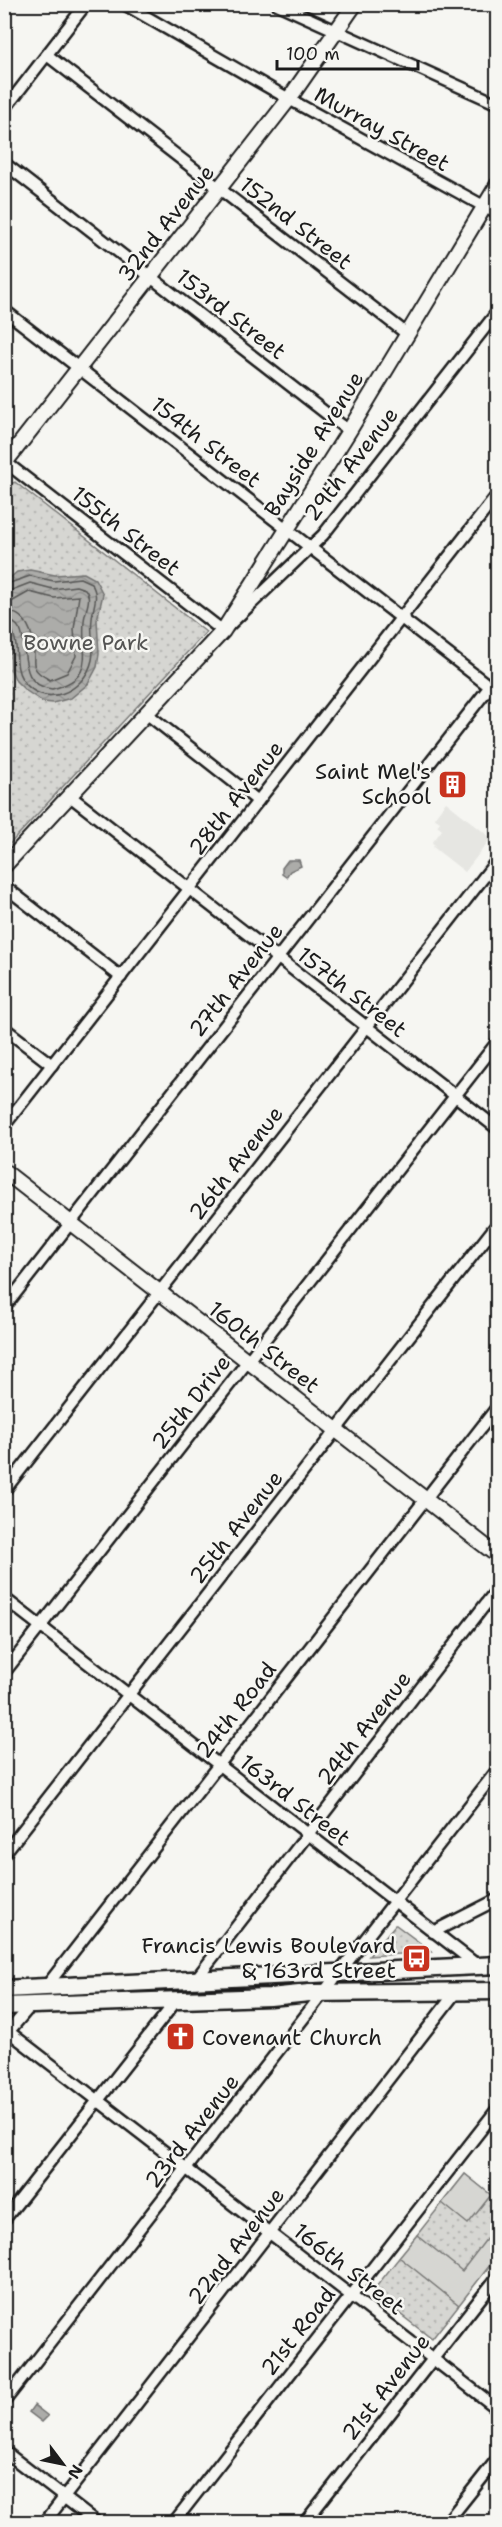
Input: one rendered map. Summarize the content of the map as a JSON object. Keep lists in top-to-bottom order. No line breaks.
{"streets":{"street":["Murray Street","32nd Avenue","152nd Street","153rd Street","154th Street","Bayside Avenue","29th Avenue","155th Street","28th Avenue","27th Avenue","157th Street","26th Avenue","160th Street","25th Drive","25th Avenue","24th Road","24th Avenue","163rd Street","23rd Avenue","22nd Avenue","166th Street","21st Road","21st Avenue"]},"crossings":[["Murray Street","32nd Avenue"],["Murray Street","Bayside Avenue"],["32nd Avenue","152nd Street"],["32nd Avenue","153rd Street"],["32nd Avenue","154th Street"],["32nd Avenue","155th Street"],["152nd Street","Bayside Avenue"],["153rd Street","Bayside Avenue"],["154th Street","Bayside Avenue"],["154th Street","29th Avenue"],["154th Street","28th Avenue"],["154th Street","27th Avenue"],["Bayside Avenue","29th Avenue"],["Bayside Avenue","155th Street"],["29th Avenue","155th Street"],["28th Avenue","157th Street"],["27th Avenue","157th Street"],["27th Avenue","160th Street"],["157th Street","26th Avenue"],["157th Street","25th Drive"],["26th Avenue","160th Street"],["160th Street","25th Drive"],["160th Street","25th Avenue"],["160th Street","24th Road"],["25th Drive","163rd Street"],["25th Avenue","163rd Street"],["24th Road","163rd Street"],["24th Road","166th Street"],["24th Avenue","163rd Street"],["163rd Street","23rd Avenue"],["23rd Avenue","166th Street"],["22nd Avenue","166th Street"],["166th Street","21st Road"],["166th Street","21st Avenue"]],"parks":["Bowne Park"],"places":{"building":["Saint Mel's School"],"bus stop":["Francis Lewis Boulevard & 163rd Street"],"church":["Covenant Church"]},"scale_bar":"100 m","north":"bottom right"}
